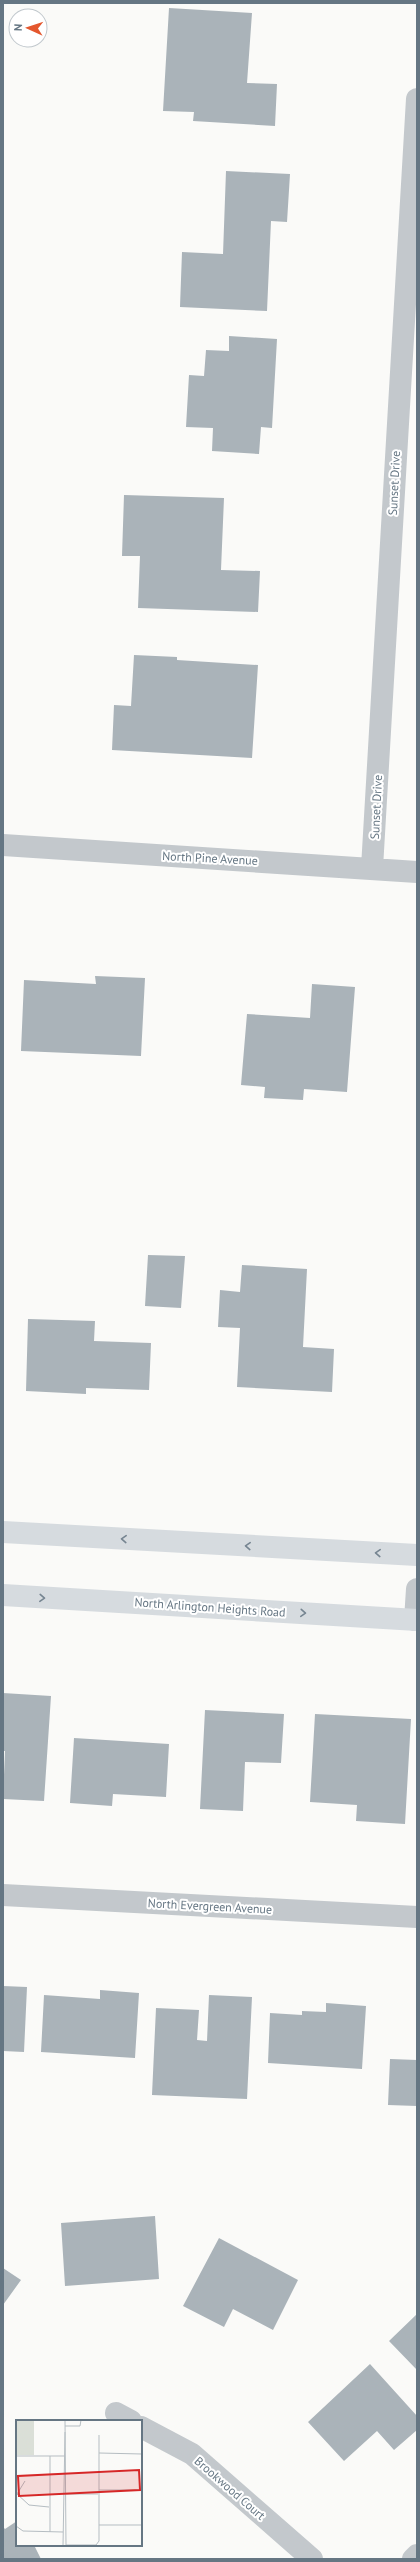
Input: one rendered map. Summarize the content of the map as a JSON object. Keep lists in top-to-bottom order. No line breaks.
{"streets":{"main road":["North Arlington Heights Road"],"street":["Sunset Drive","North Pine Avenue","North Evergreen Avenue","Brookwood Court"]},"crossings":[["Sunset Drive","North Pine Avenue"]],"north":"left"}
